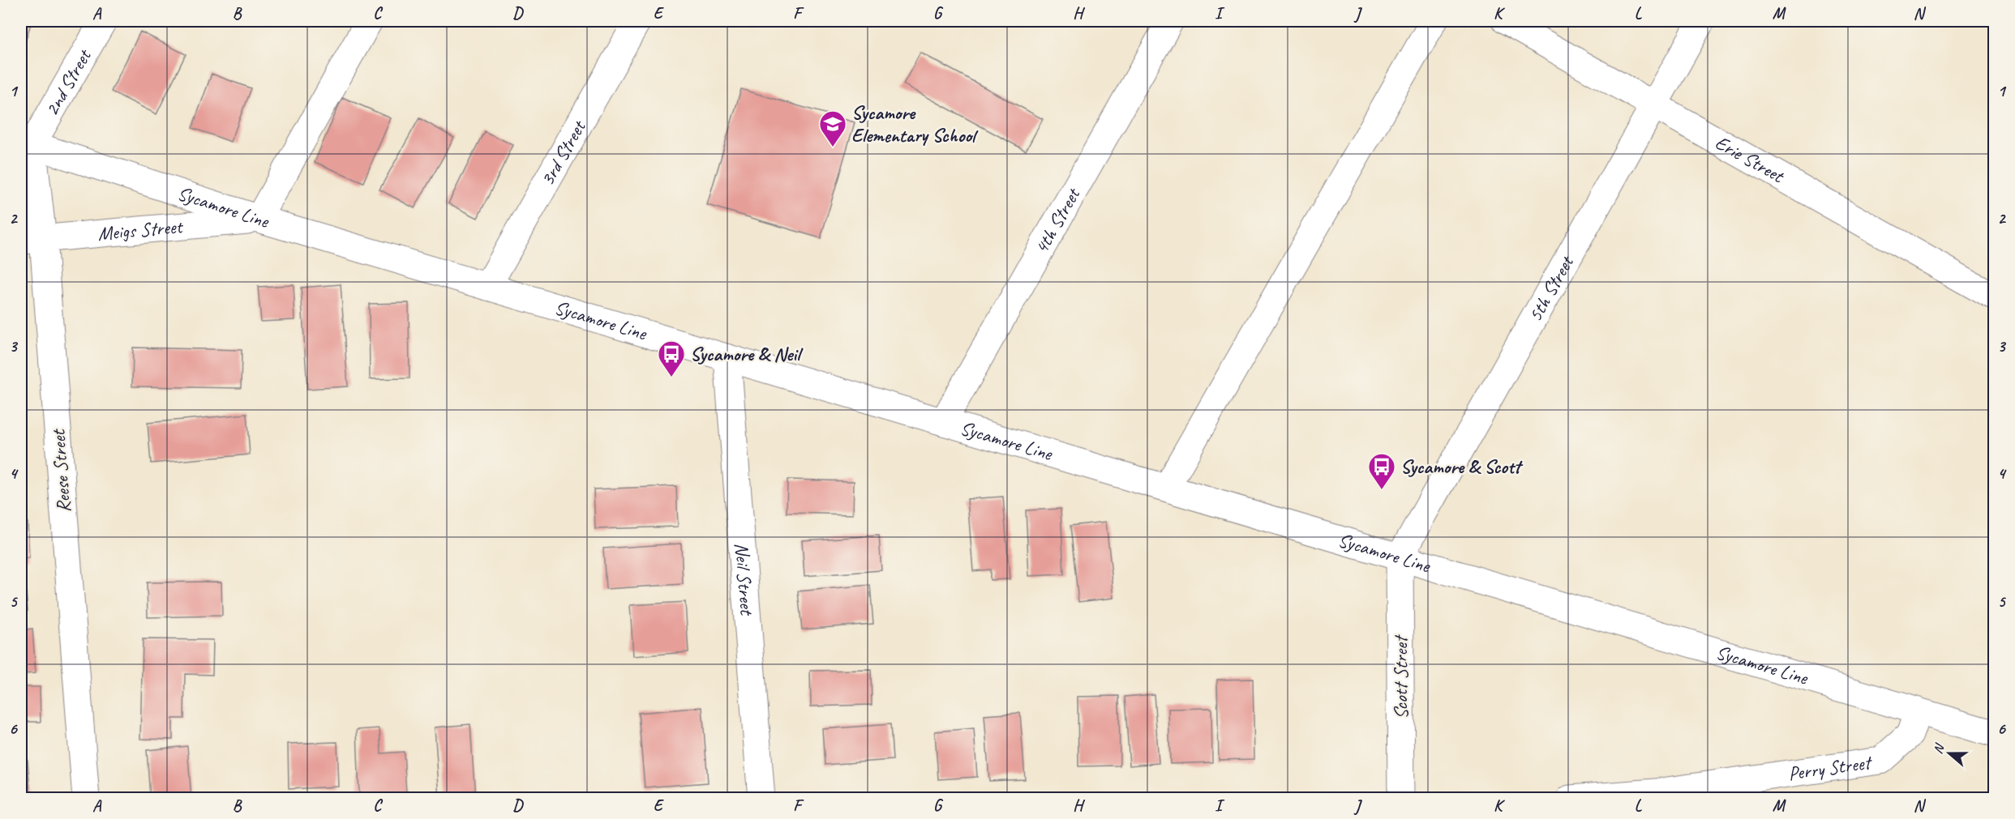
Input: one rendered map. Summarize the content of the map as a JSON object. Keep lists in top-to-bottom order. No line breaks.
{"streets":{"street":["2nd Street","3rd Street","Erie Street","Sycamore Line","4th Street","Meigs Street","5th Street","Reese Street","Neil Street","Scott Street","Perry Street"]},"crossings":[["2nd Street","Sycamore Line"],["2nd Street","Reese Street"],["3rd Street","Sycamore Line"],["Erie Street","5th Street"],["Sycamore Line","4th Street"],["Sycamore Line","Meigs Street"],["Sycamore Line","5th Street"],["Sycamore Line","Reese Street"],["Sycamore Line","Neil Street"],["Sycamore Line","Scott Street"],["Sycamore Line","Perry Street"],["Meigs Street","Reese Street"],["5th Street","Scott Street"]],"places":{"school or university":["Sycamore Elementary School"],"bus stop":["Sycamore & Neil","Sycamore & Scott"]},"north":"left","grid":{"columns":["A","B","C","D","E","F","G","H","I","J","K","L","M","N"],"rows":["1","2","3","4","5","6"]}}
